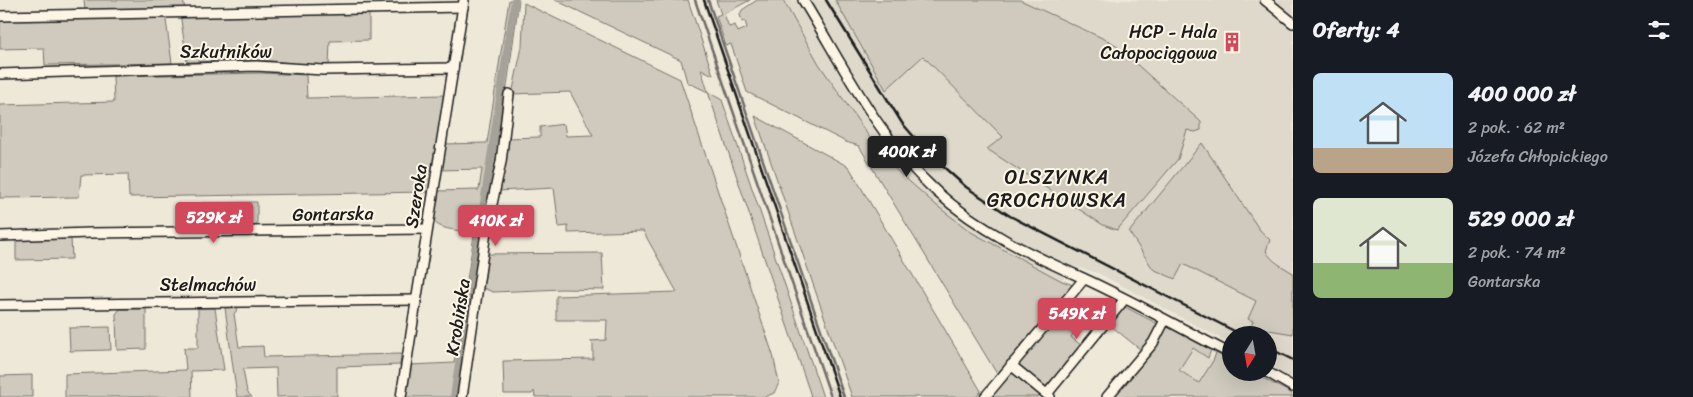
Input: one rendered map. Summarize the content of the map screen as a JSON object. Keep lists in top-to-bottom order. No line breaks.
{"streets":{"street":["Szkutników","Szeroka","Gontarska","Stelmachów","Krobińska"]},"crossings":[["Szkutników","Szeroka"],["Szeroka","Gontarska"],["Szeroka","Stelmachów"]],"districts":["OLSZYNKA GROCHOWSKA"],"places":{"building":["HCP - Hala Całopociągowa"]},"north":"bottom","page":{"heading":"Oferty: 4","list":[{"name":"400 000 zł","note":"2 pok. · 62 m² · Józefa Chłopickiego"},{"name":"529 000 zł","note":"2 pok. · 74 m² · Gontarska"}],"price":["400K zł","529K zł","410K zł","549K zł"]}}
